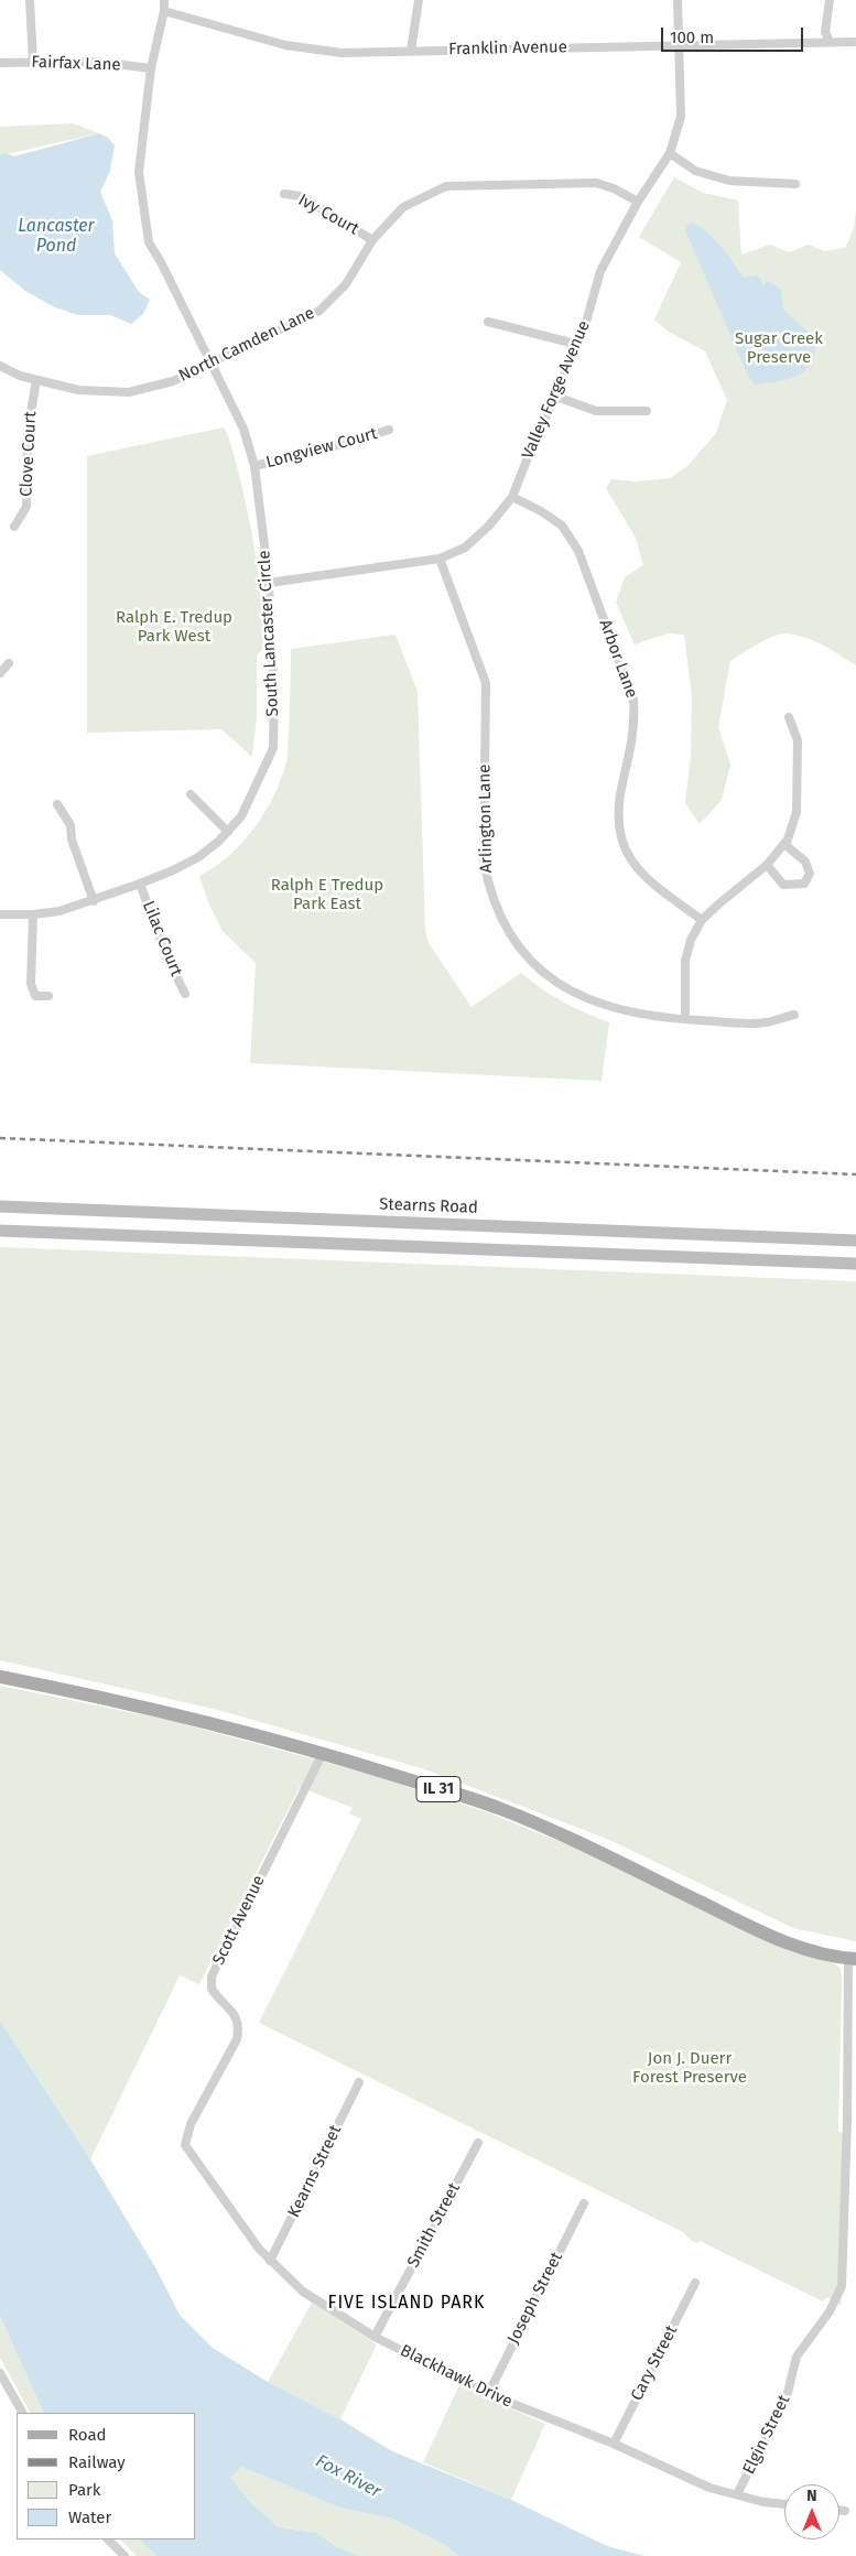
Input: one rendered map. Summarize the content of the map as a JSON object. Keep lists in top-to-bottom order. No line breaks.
{"streets":{"main road":["Stearns Road","IL 31"],"street":["Franklin Avenue","Fairfax Lane","Ivy Court","North Camden Lane","Valley Forge Avenue","Longview Court","Clove Court","South Lancaster Circle","Arbor Lane","Arlington Lane","Lilac Court","Scott Avenue","Kearns Street","Smith Street","Joseph Street","Cary Street","Blackhawk Drive","Elgin Street"]},"crossings":[["Franklin Avenue","Valley Forge Avenue"],["Franklin Avenue","South Lancaster Circle"],["Fairfax Lane","South Lancaster Circle"],["Ivy Court","North Camden Lane"],["North Camden Lane","Valley Forge Avenue"],["North Camden Lane","Clove Court"],["North Camden Lane","South Lancaster Circle"],["Valley Forge Avenue","South Lancaster Circle"],["Valley Forge Avenue","Arbor Lane"],["Valley Forge Avenue","Arlington Lane"],["Longview Court","South Lancaster Circle"],["South Lancaster Circle","Lilac Court"],["IL 31","Scott Avenue"],["IL 31","Elgin Street"],["Scott Avenue","Blackhawk Drive"],["Kearns Street","Blackhawk Drive"],["Smith Street","Blackhawk Drive"],["Joseph Street","Blackhawk Drive"],["Cary Street","Blackhawk Drive"],["Blackhawk Drive","Elgin Street"]],"districts":["FIVE ISLAND PARK"],"water":["Lancaster Pond","Fox River"],"parks":["Sugar Creek Preserve","Ralph E. Tredup Park West","Ralph E Tredup Park East","Jon J. Duerr Forest Preserve"],"legend":["Road","Railway","Park","Water"],"scale_bar":"100 m","north":"top"}
